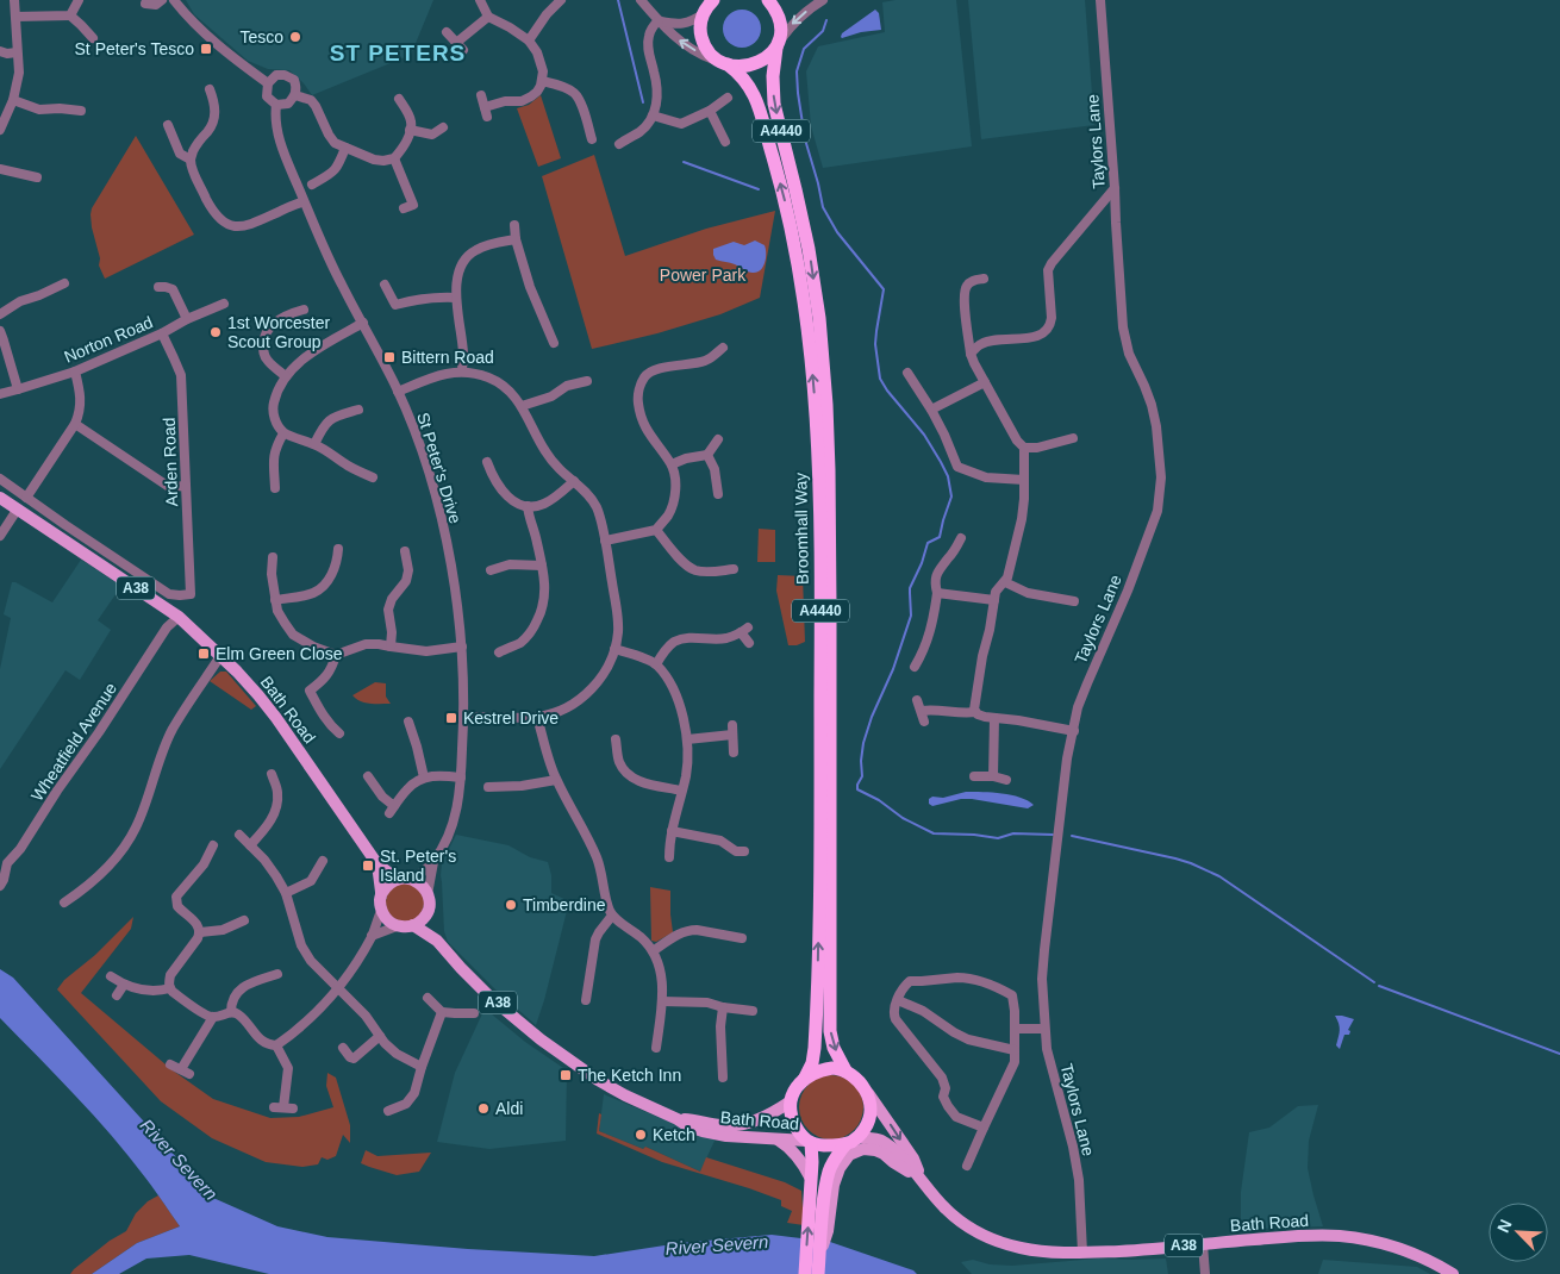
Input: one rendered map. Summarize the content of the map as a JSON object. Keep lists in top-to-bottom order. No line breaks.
{"streets":{"highway":["A4440","Broomhall Way"],"main road":["A38","Bath Road"],"street":["Taylors Lane","Norton Road","Arden Road","St Peter's Drive","Wheatfield Avenue"]},"crossings":[["Taylors Lane","A38"],["Taylors Lane","Bath Road"],["Norton Road","Arden Road"],["St Peter's Drive","Bath Road"],["Broomhall Way","A38"],["Broomhall Way","Bath Road"],["A38","Bath Road"],["Bath Road","Wheatfield Avenue"]],"districts":["ST PETERS"],"water":["River Severn"],"parks":["Power Park"],"places":{"other":["Tesco","1st Worcester Scout Group","Timberdine","Aldi","Ketch"],"transit":["St Peter's Tesco","Bittern Road","Elm Green Close","Kestrel Drive","St. Peter's Island","The Ketch Inn"]},"north":"top left"}
